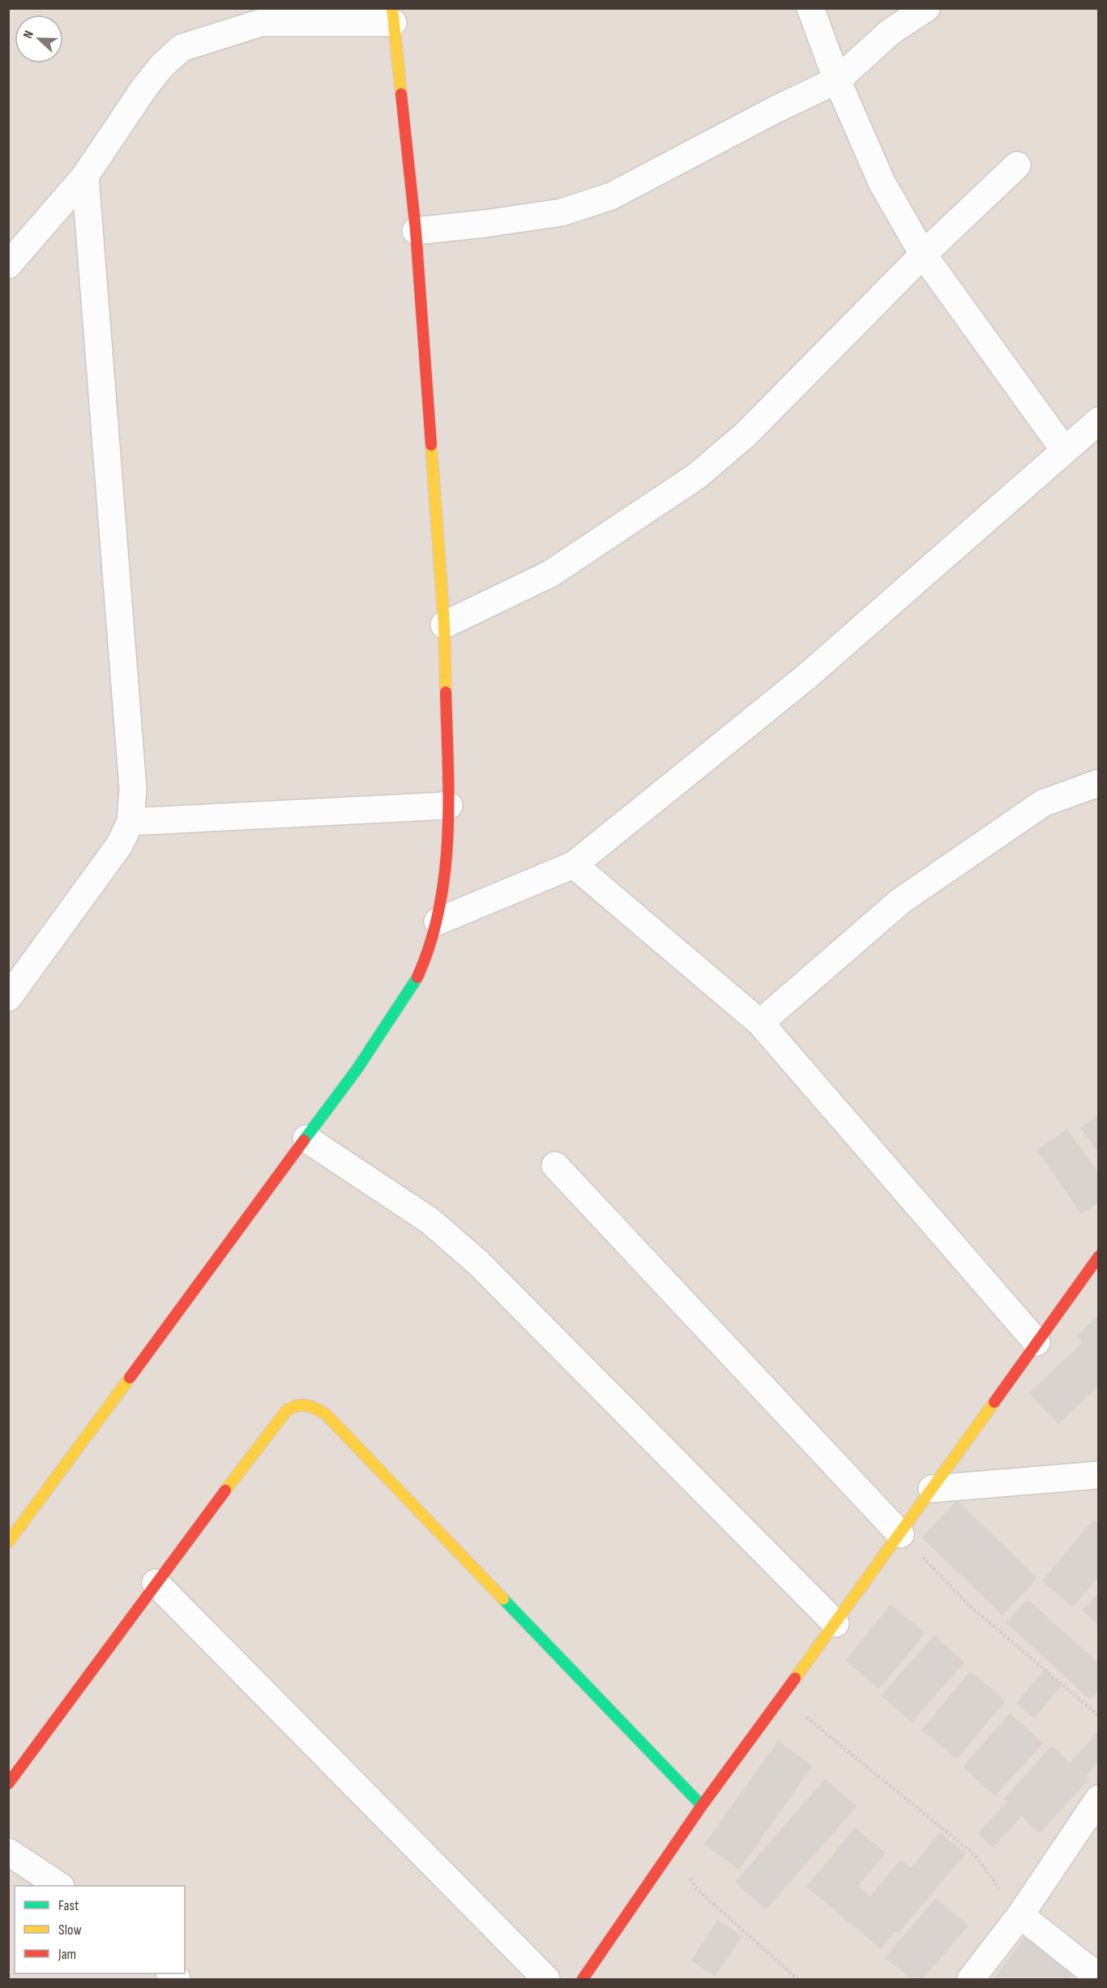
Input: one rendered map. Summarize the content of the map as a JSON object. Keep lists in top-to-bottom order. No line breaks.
{"legend":["Fast","Slow","Jam"],"north":"left"}
